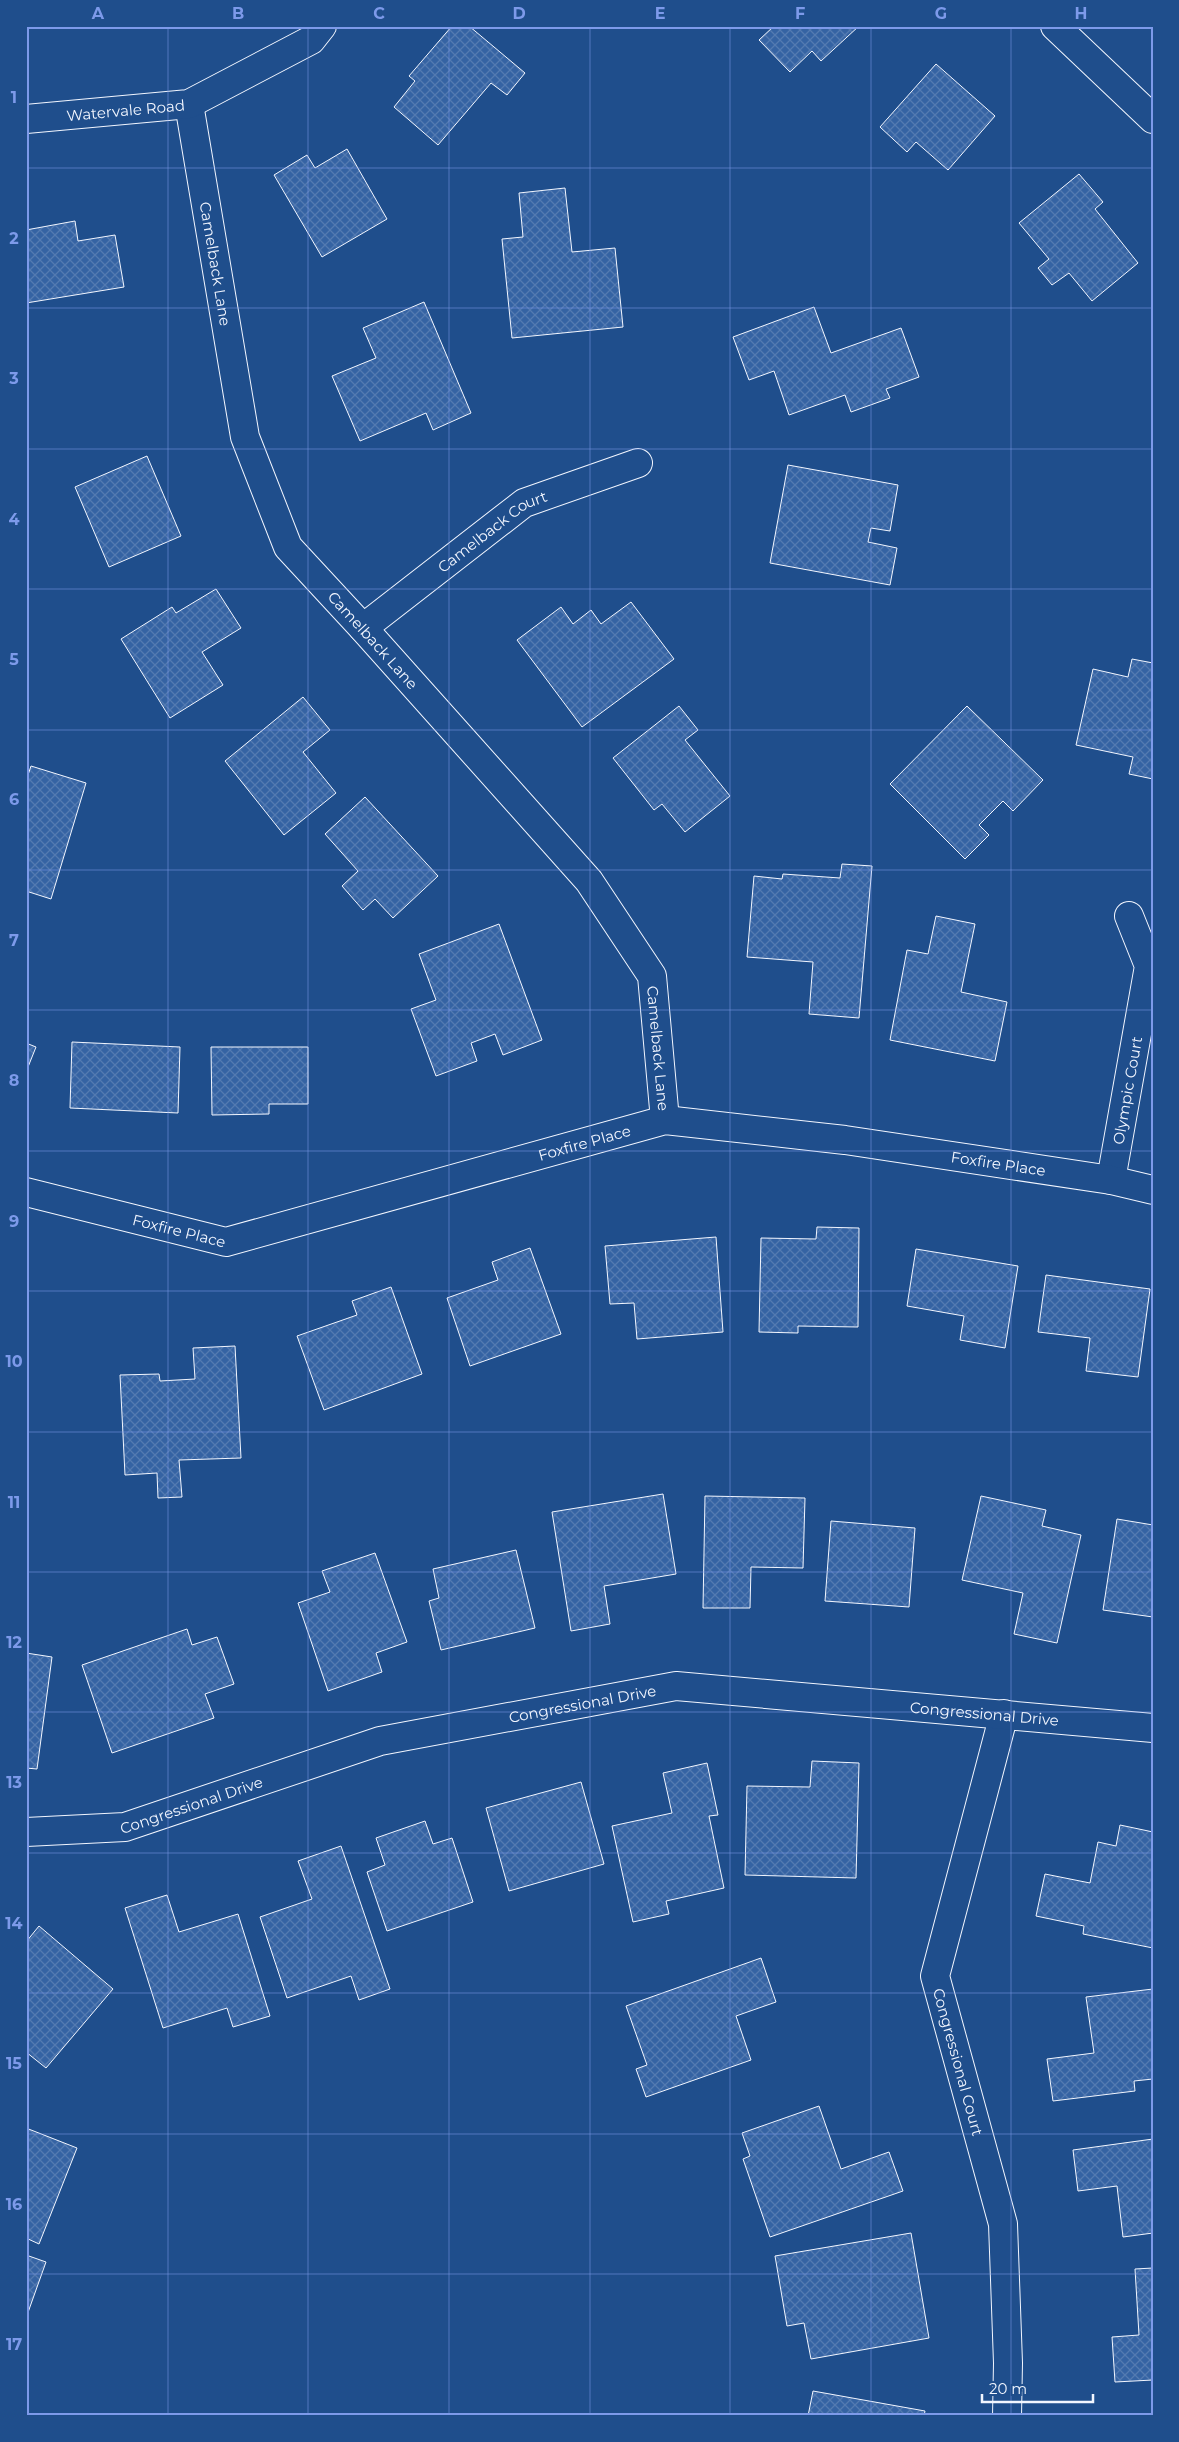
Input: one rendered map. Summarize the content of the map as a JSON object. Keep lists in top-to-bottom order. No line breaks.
{"streets":{"street":["Watervale Road","Camelback Lane","Camelback Court","Olympic Court","Foxfire Place","Congressional Drive","Congressional Court"]},"crossings":[["Watervale Road","Camelback Lane"],["Camelback Lane","Camelback Court"],["Camelback Lane","Foxfire Place"],["Olympic Court","Foxfire Place"],["Congressional Drive","Congressional Court"]],"scale_bar":"20 m","grid":{"columns":["A","B","C","D","E","F","G","H"],"rows":["1","2","3","4","5","6","7","8","9","10","11","12","13","14","15","16","17"]}}
